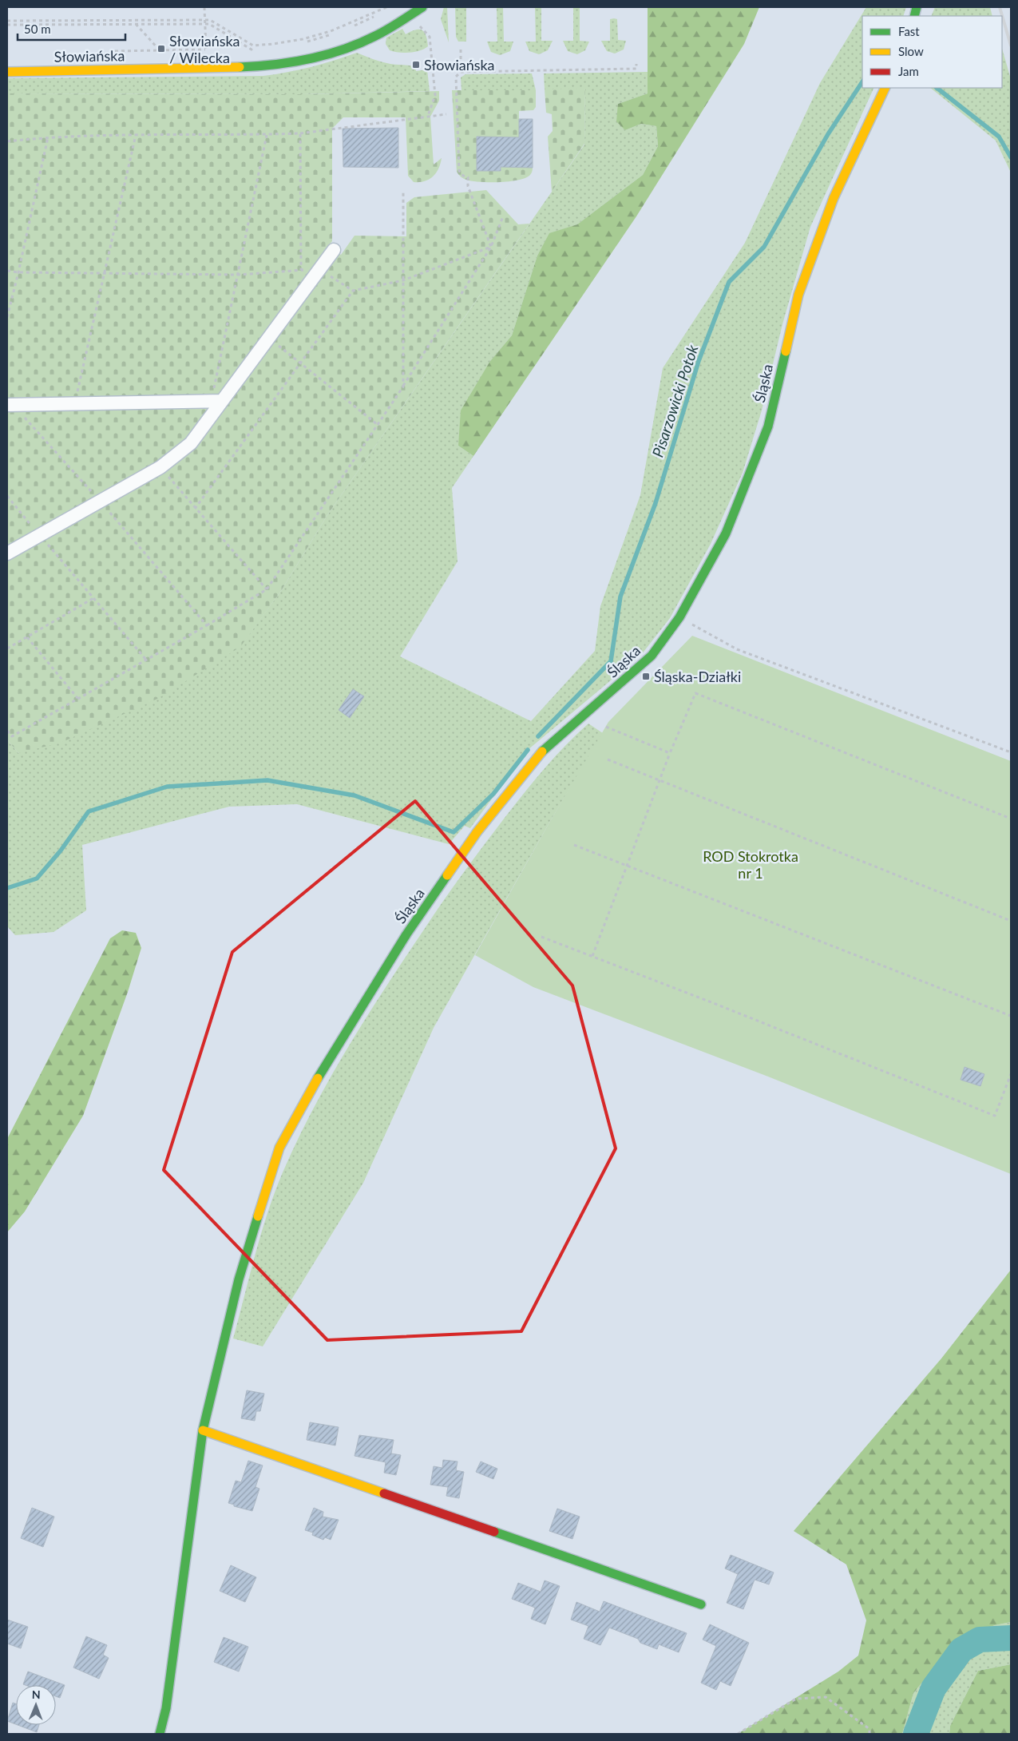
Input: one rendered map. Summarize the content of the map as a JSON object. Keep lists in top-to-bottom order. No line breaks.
{"streets":{"street":["Słowiańska","Śląska"]},"water":["Pisarzowicki Potok"],"parks":["ROD Stokrotka nr 1"],"places":{"transit":["Słowiańska / Wilecka","Słowiańska","Śląska-Działki"]},"legend":["Fast","Slow","Jam"],"scale_bar":"50 m","north":"top"}
